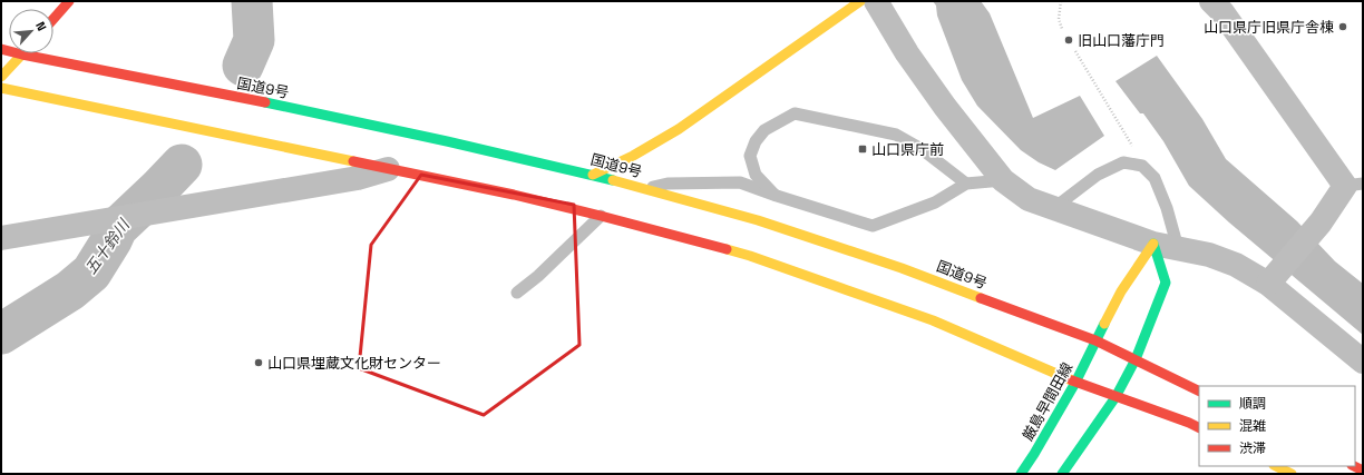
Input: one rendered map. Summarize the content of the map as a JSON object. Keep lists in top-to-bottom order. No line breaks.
{"streets":{"main road":["国道9号","厳島早間田線"]},"crossings":[["国道9号","厳島早間田線"]],"water":["五十鈴川"],"places":{"other":["山口県庁旧県庁舎棟","旧山口藩庁門","山口県埋蔵文化財センター"],"transit":["山口県庁前"]},"legend":["順調","混雑","渋滞"],"north":"top right"}
